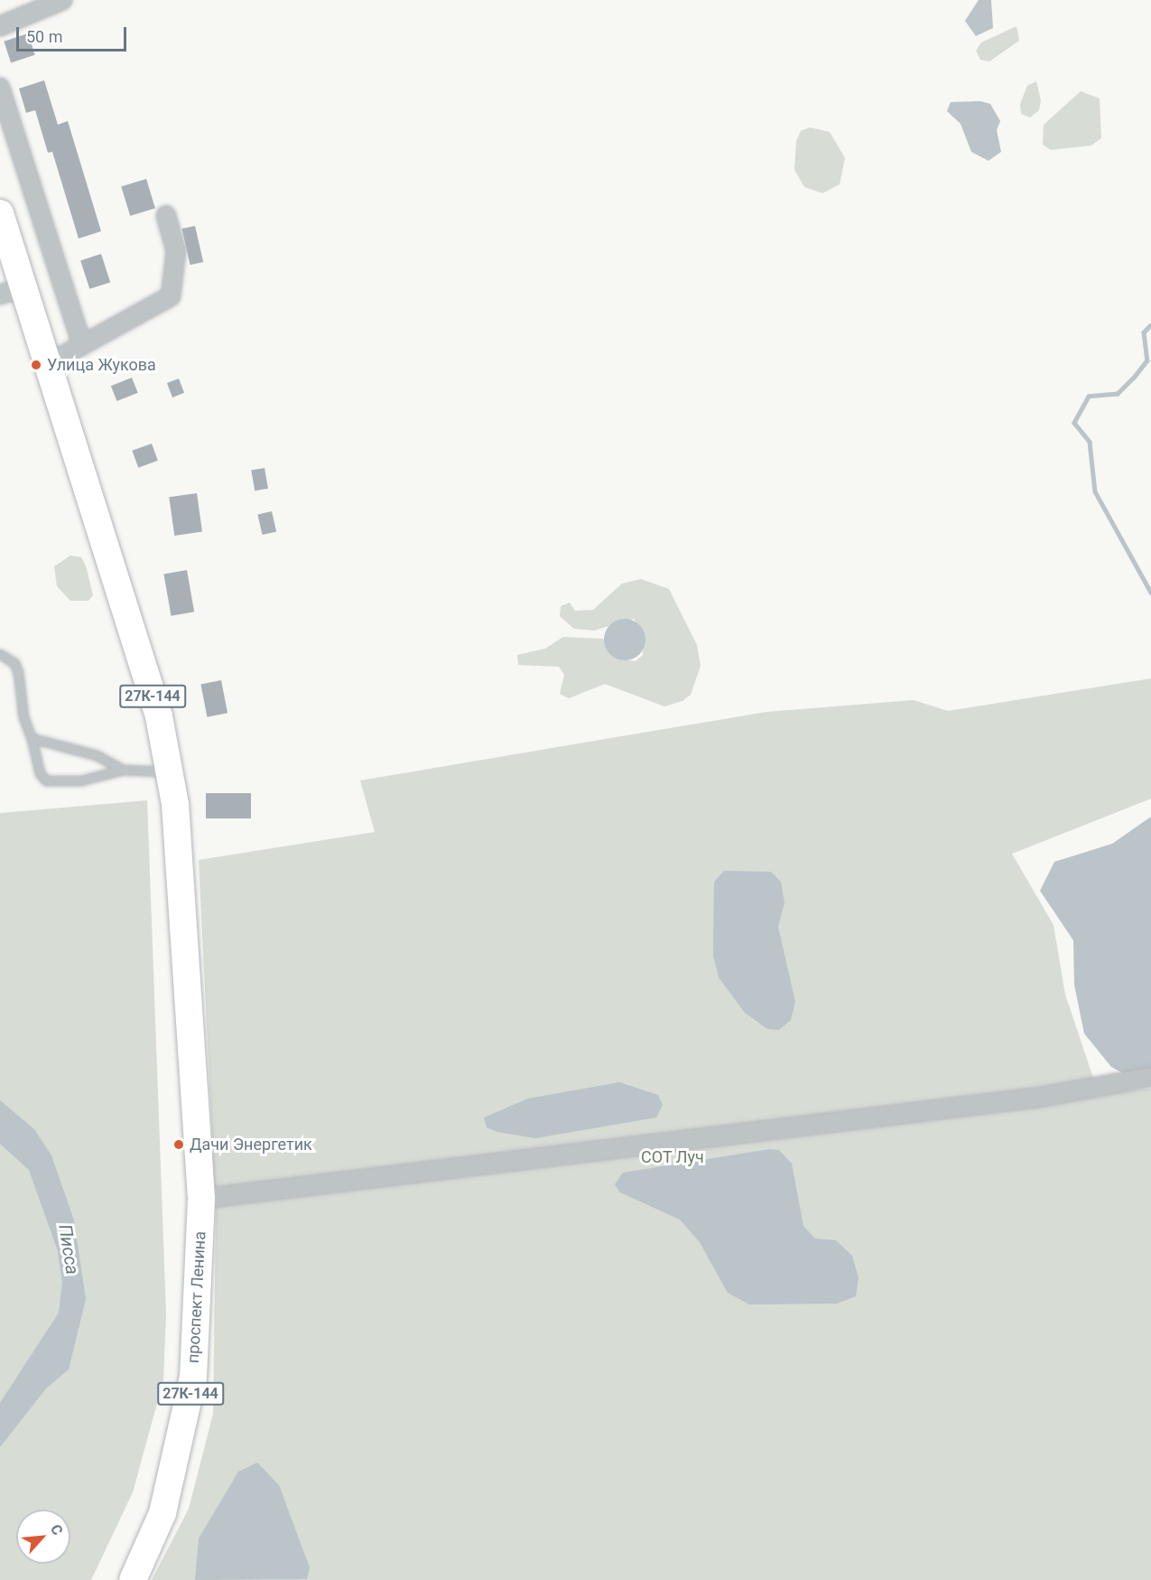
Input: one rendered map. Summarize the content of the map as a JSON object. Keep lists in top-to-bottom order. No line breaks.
{"streets":{"main road":["27К-144","проспект Ленина"]},"crossings":[["27К-144","проспект Ленина"]],"water":["Писса"],"parks":["СОТ Луч"],"places":["Улица Жукова","Дачи Энергетик"],"scale_bar":"50 m","north":"top right"}
